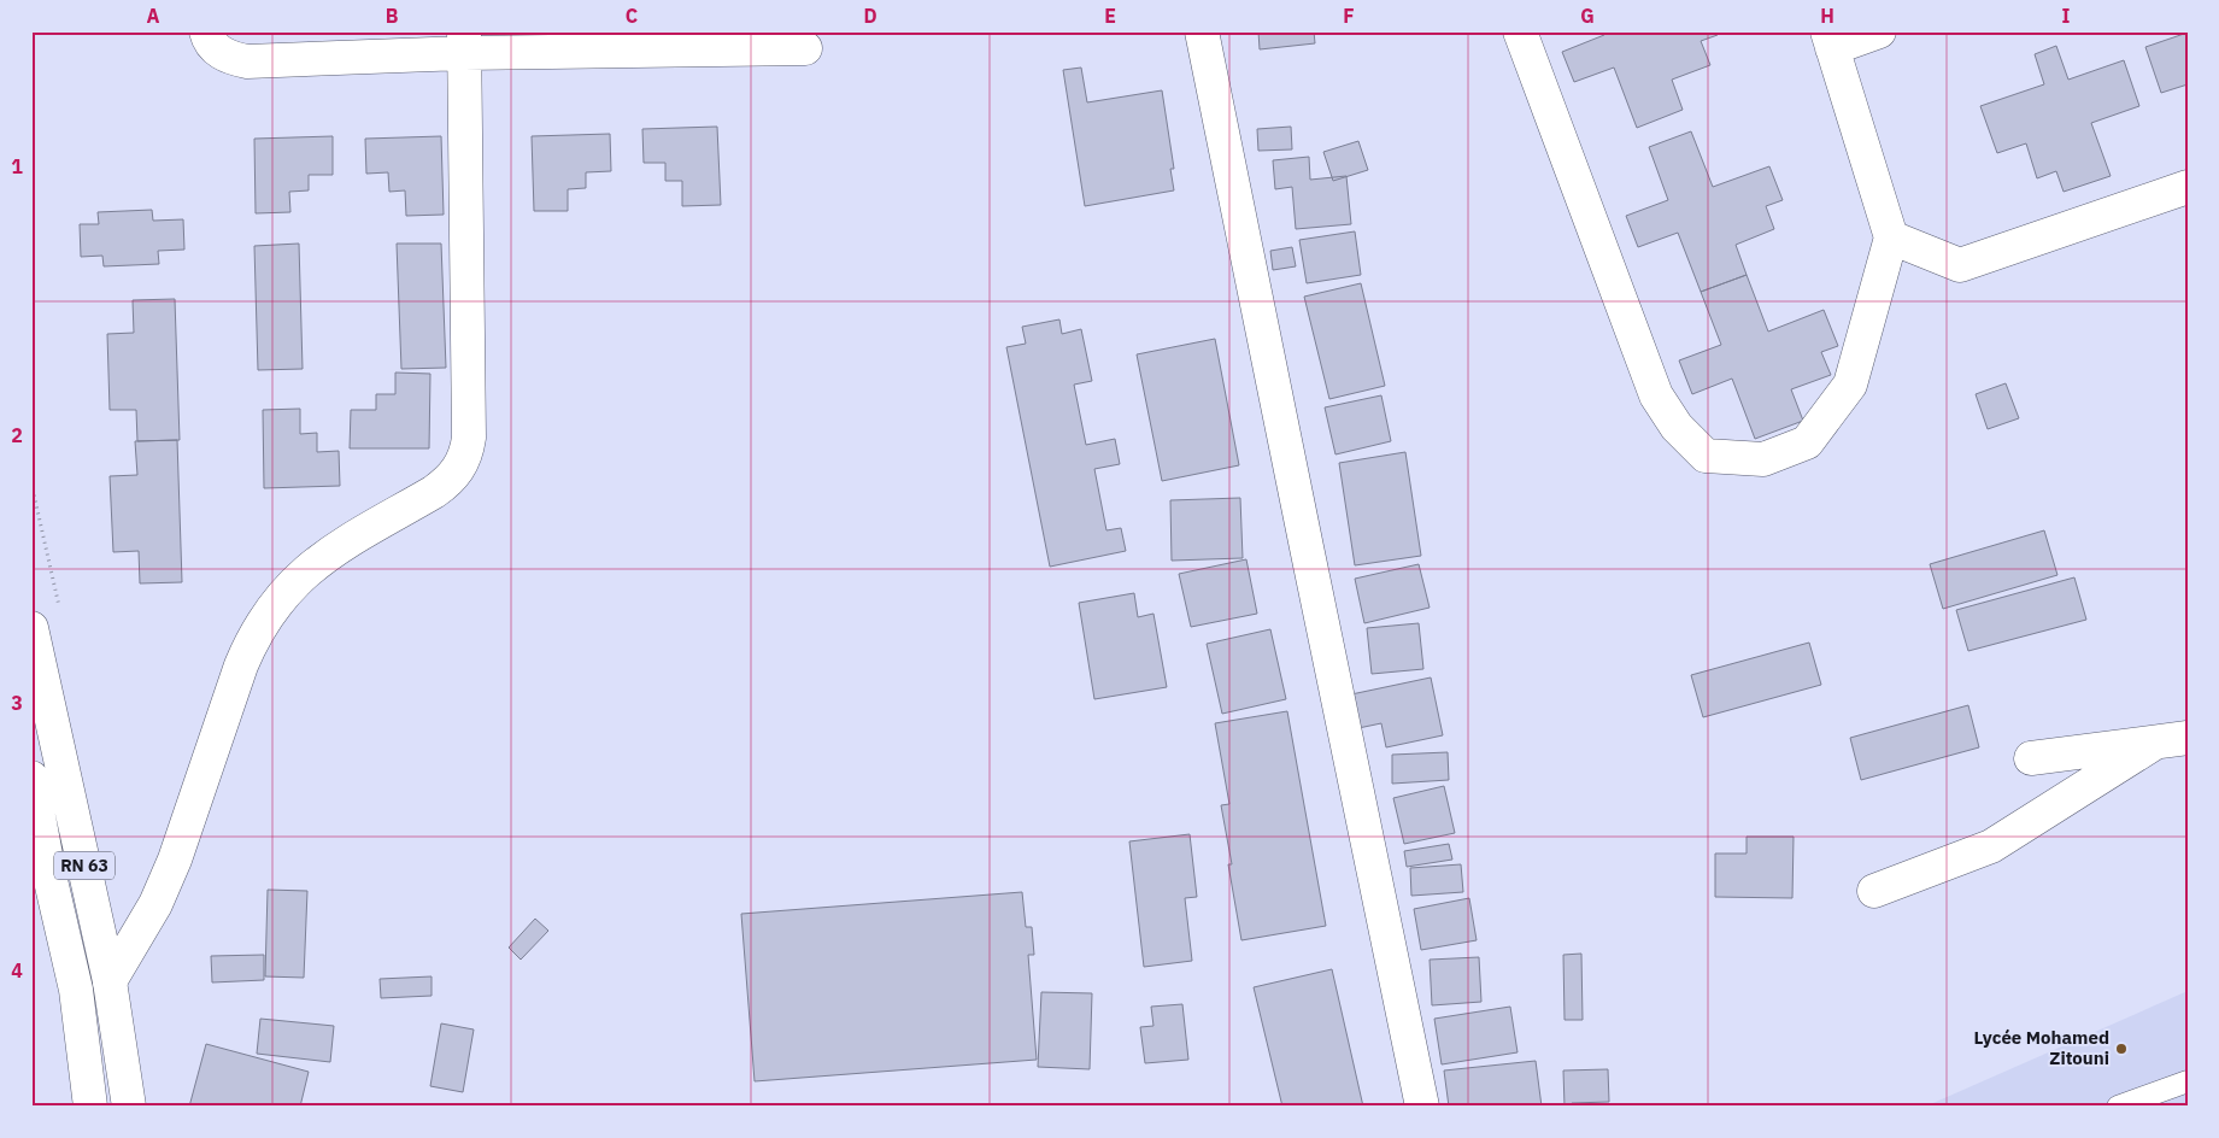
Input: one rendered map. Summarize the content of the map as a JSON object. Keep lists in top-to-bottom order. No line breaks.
{"streets":{"street":["RN 63"]},"places":["Lycée Mohamed Zitouni"],"grid":{"columns":["A","B","C","D","E","F","G","H","I"],"rows":["1","2","3","4"]}}
